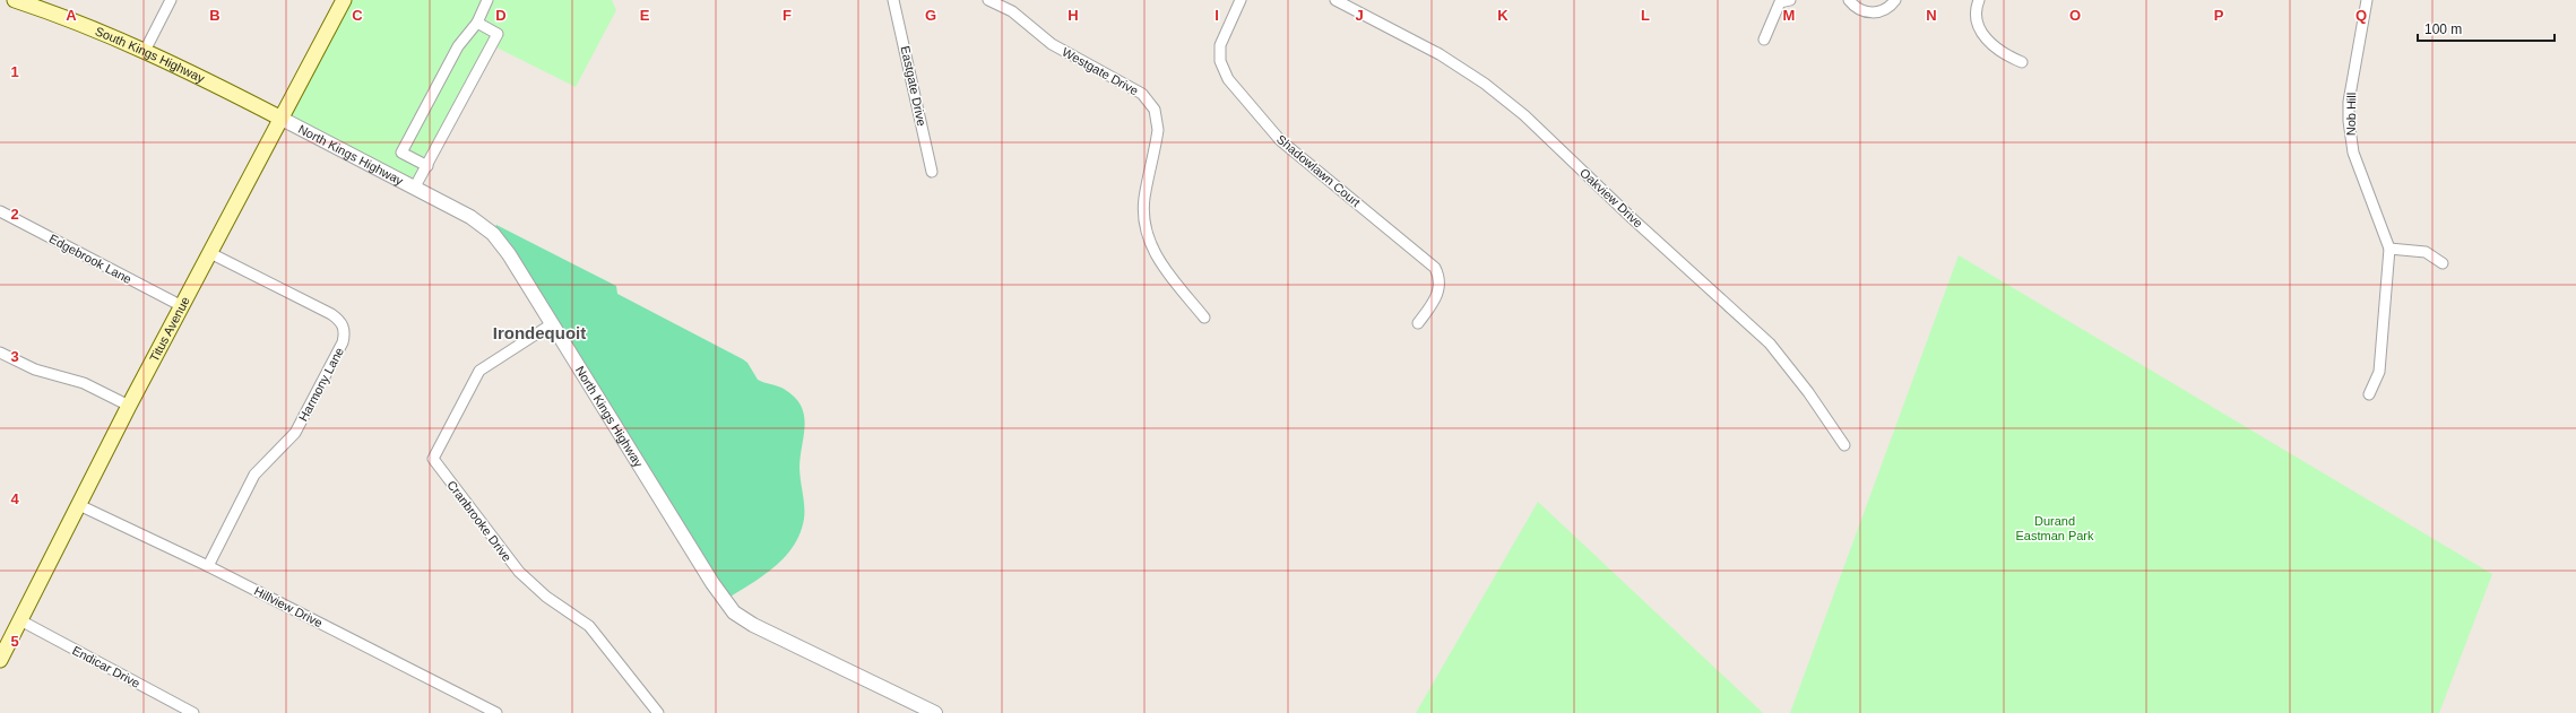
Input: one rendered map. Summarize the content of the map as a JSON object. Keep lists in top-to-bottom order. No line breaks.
{"streets":{"main road":["South Kings Highway","Titus Avenue"],"street":["Westgate Drive","Eastgate Drive","Nob Hill","North Kings Highway","Shadowlawn Court","Oakview Drive","Edgebrook Lane","Harmony Lane","Cranbrooke Drive","Hillview Drive","Endicar Drive"]},"crossings":[["South Kings Highway","North Kings Highway"],["South Kings Highway","Titus Avenue"],["North Kings Highway","Titus Avenue"],["North Kings Highway","Cranbrooke Drive"],["Edgebrook Lane","Titus Avenue"],["Titus Avenue","Harmony Lane"],["Titus Avenue","Hillview Drive"],["Titus Avenue","Endicar Drive"],["Harmony Lane","Hillview Drive"]],"districts":["Irondequoit"],"parks":["Durand Eastman Park"],"scale_bar":"100 m","grid":{"columns":["A","B","C","D","E","F","G","H","I","J","K","L","M","N","O","P","Q"],"rows":["1","2","3","4","5"]}}
